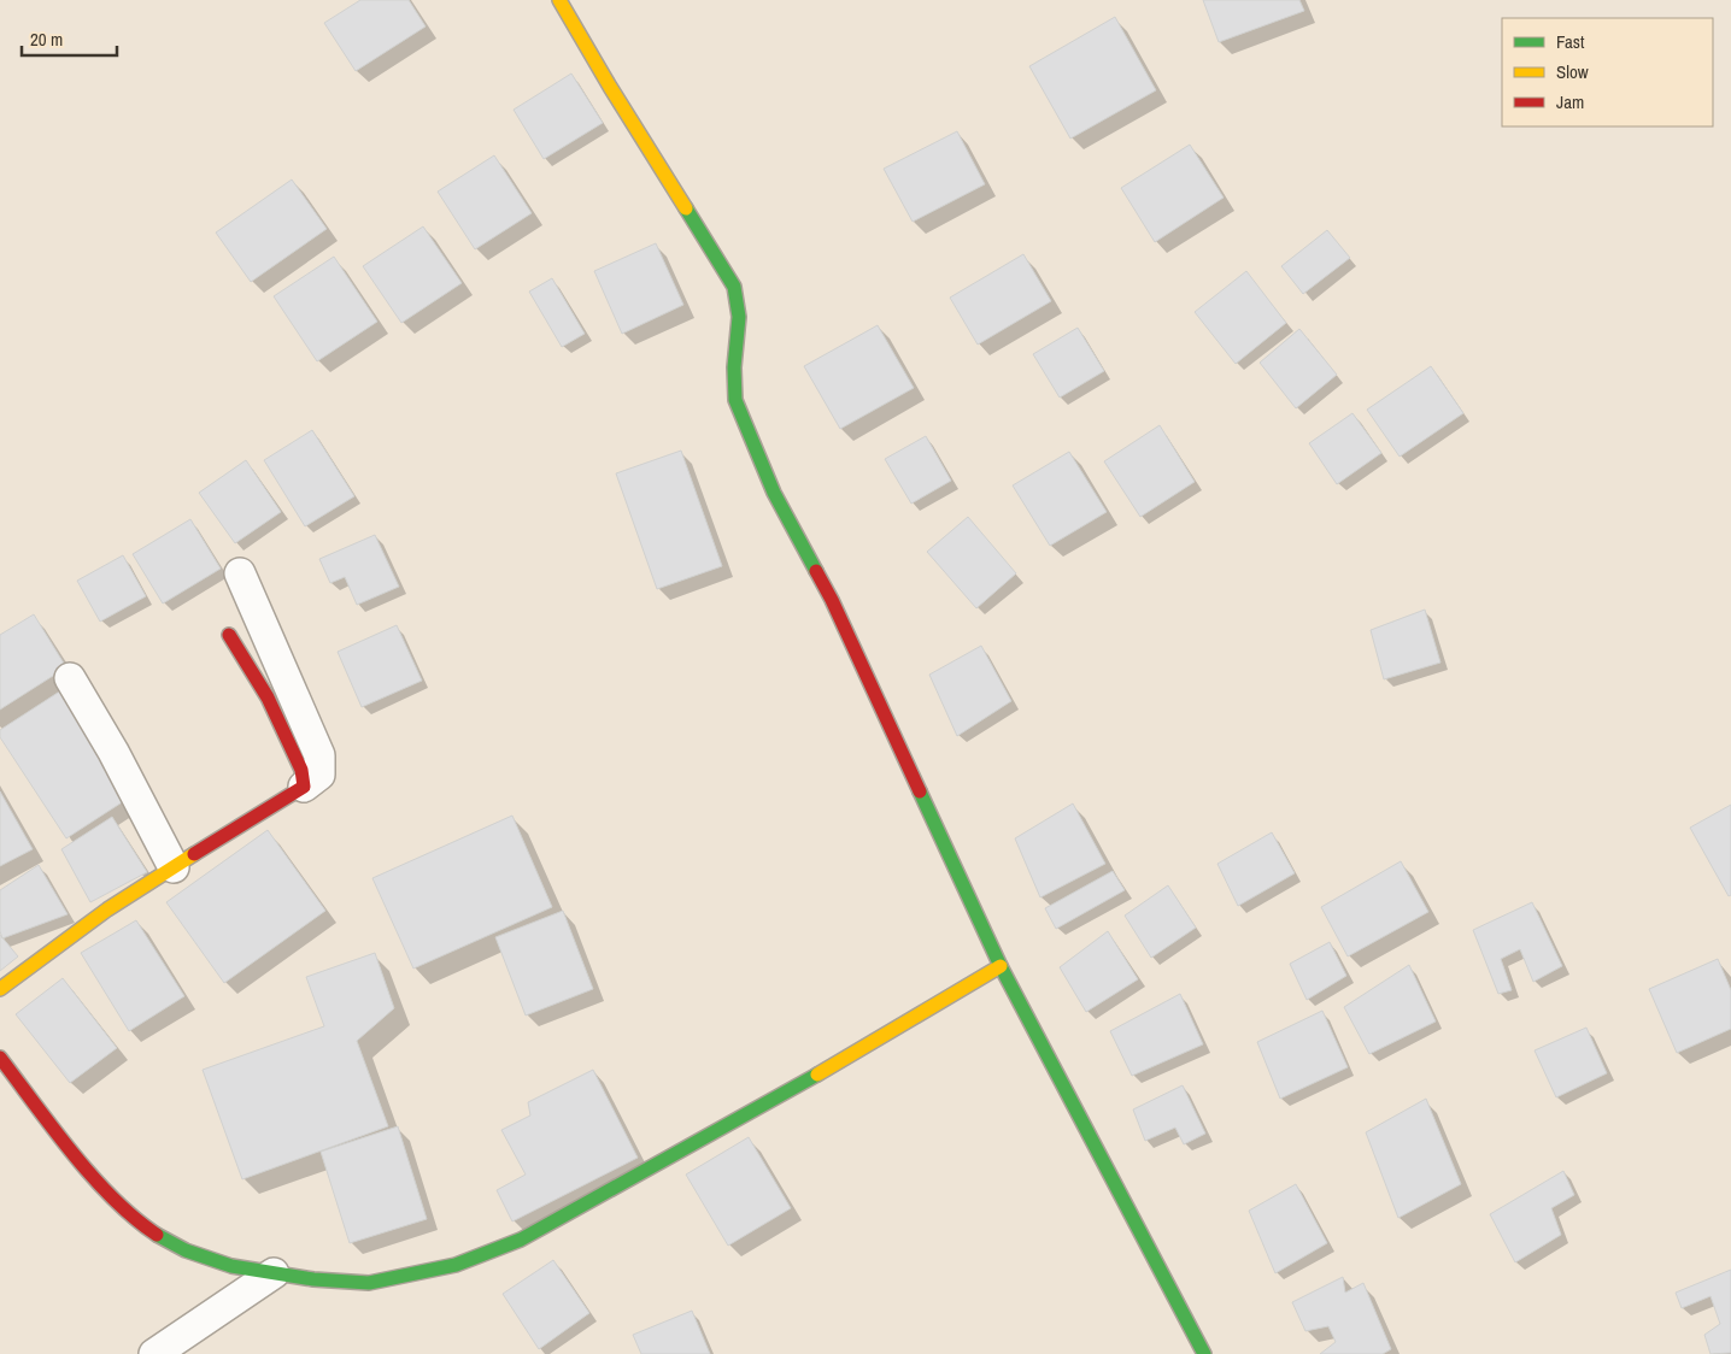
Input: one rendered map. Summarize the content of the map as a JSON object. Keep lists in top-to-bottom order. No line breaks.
{"legend":["Fast","Slow","Jam"],"scale_bar":"20 m"}
